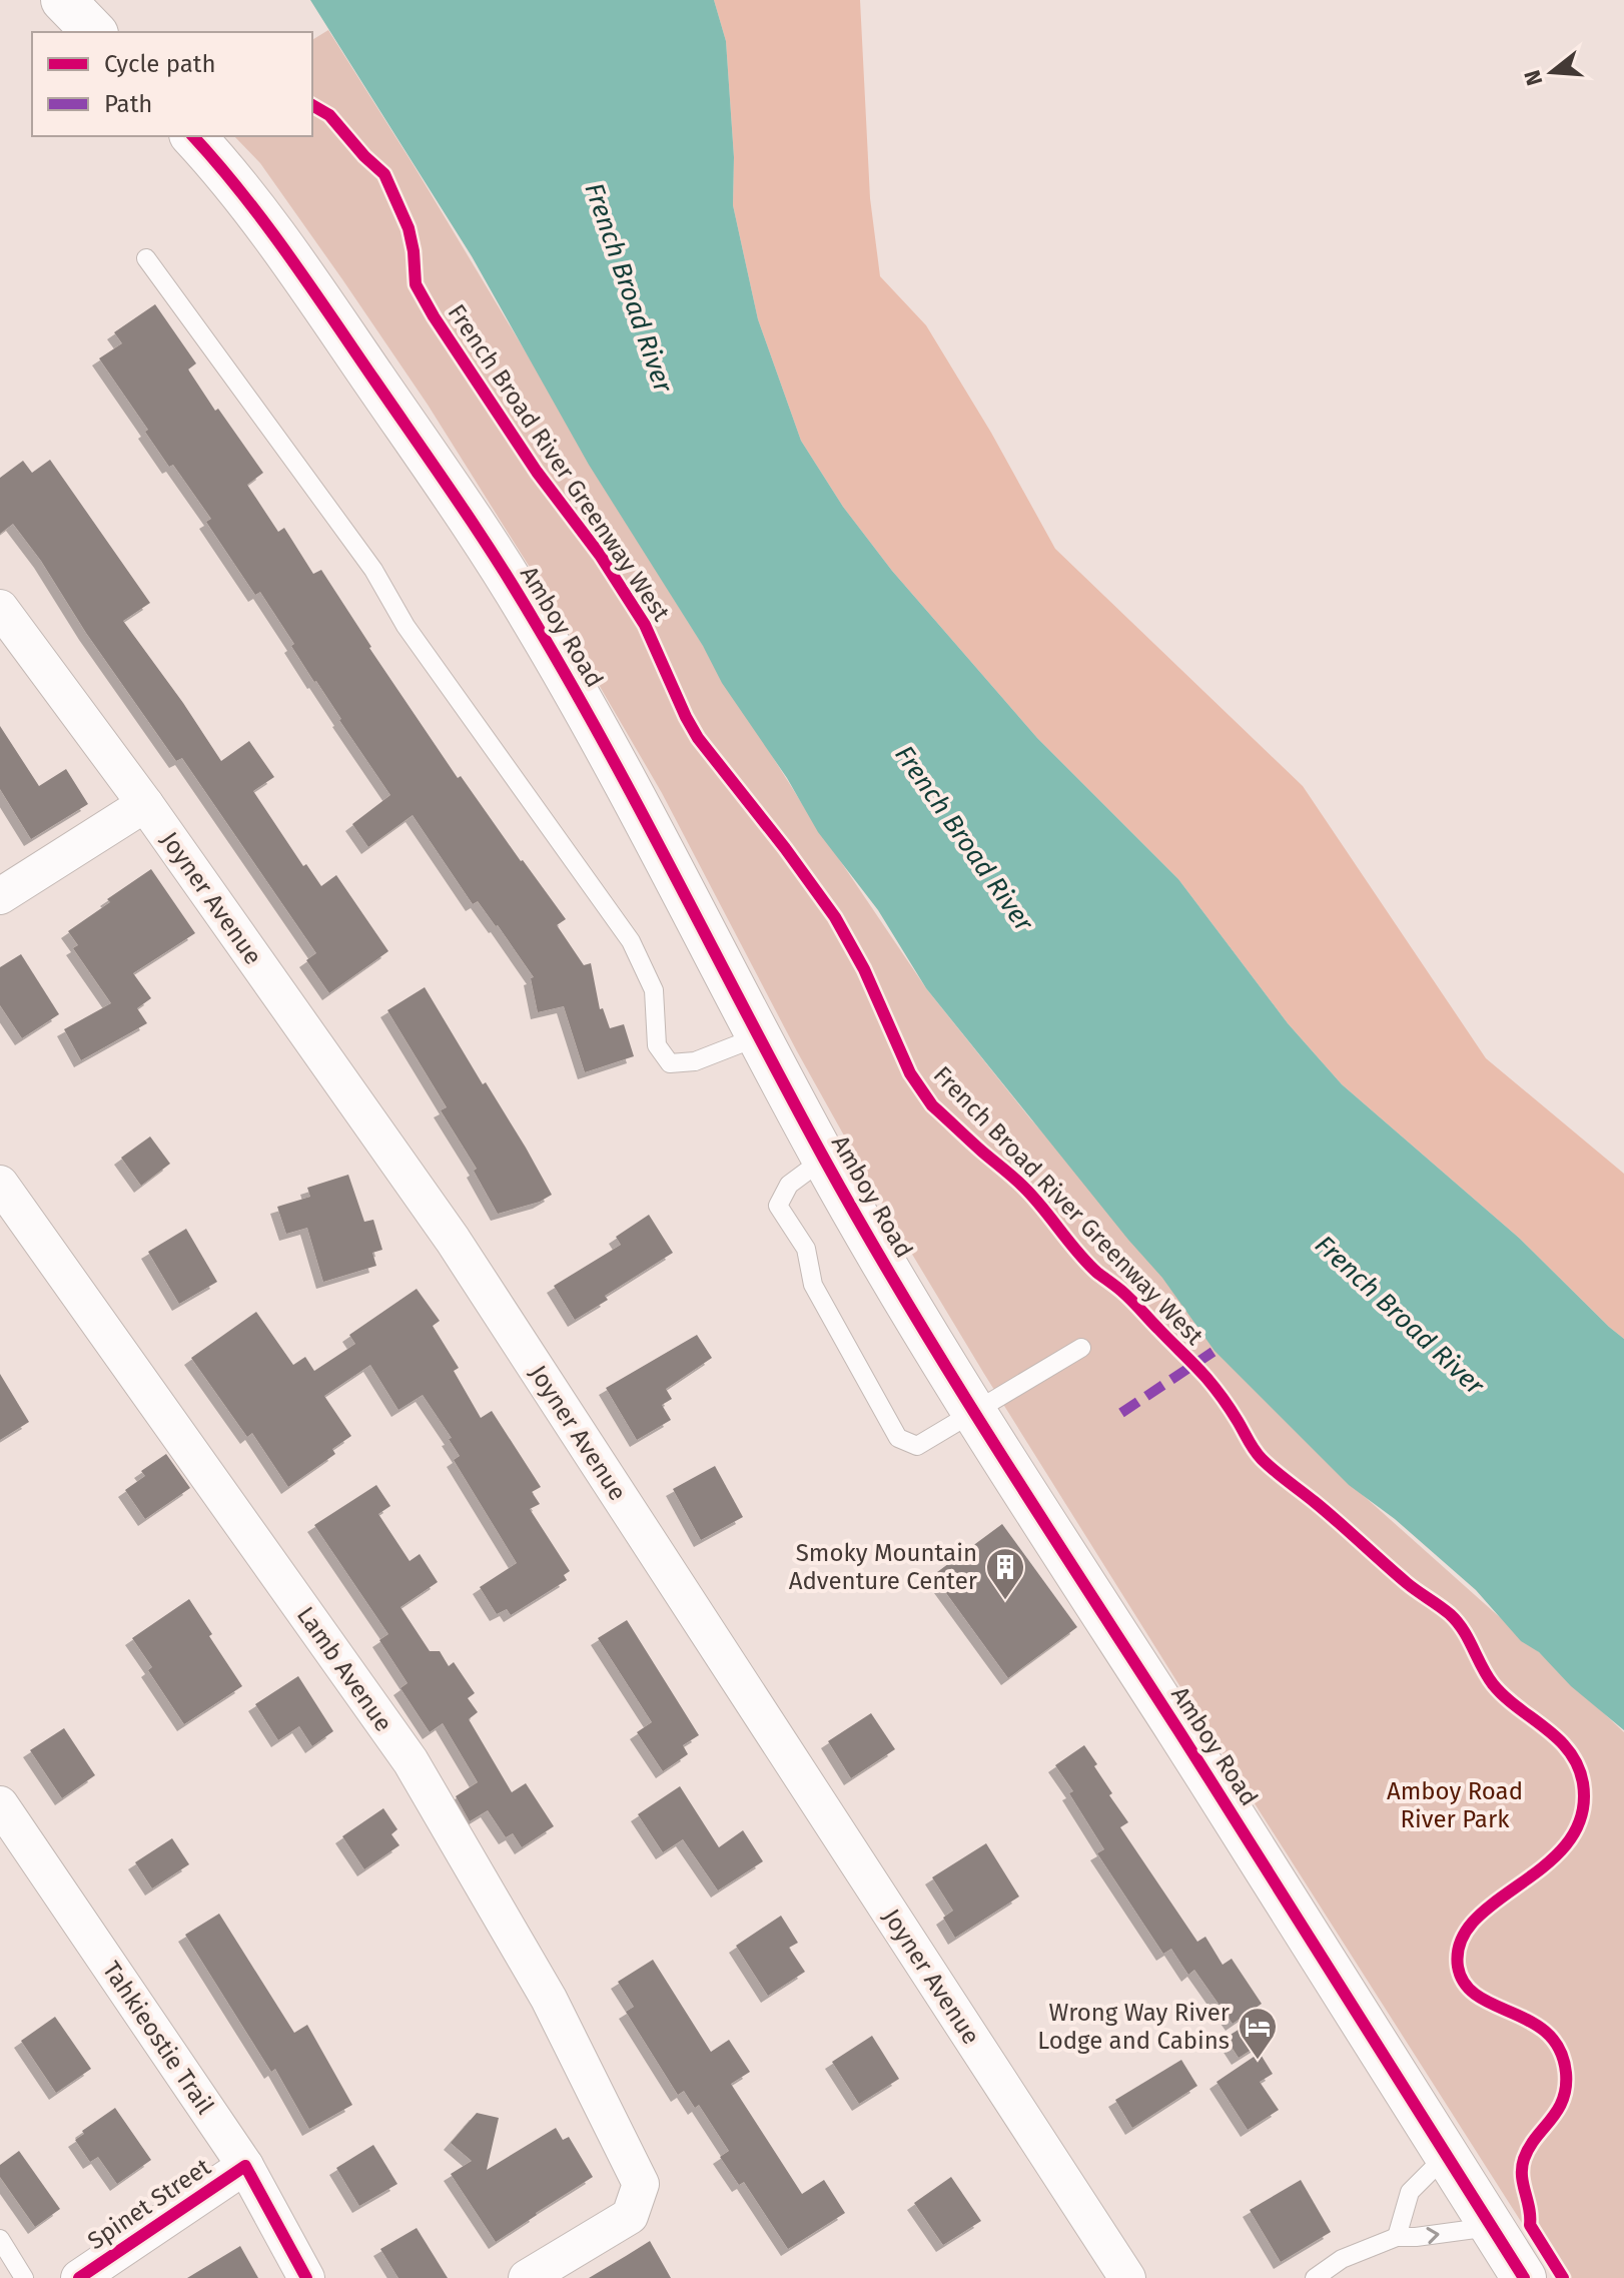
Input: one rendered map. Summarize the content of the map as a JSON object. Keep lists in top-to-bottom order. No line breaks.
{"streets":{"main road":["Amboy Road"],"street":["Joyner Avenue","Lamb Avenue","Tahkieostie Trail","Spinet Street"],"cycle path":["French Broad River Greenway West"]},"crossings":[["Tahkieostie Trail","Spinet Street"]],"water":["French Broad River"],"parks":["Amboy Road River Park"],"places":{"building":["Smoky Mountain Adventure Center"],"hotel":["Wrong Way River Lodge and Cabins"]},"legend":["Cycle path","Path"],"north":"left"}
